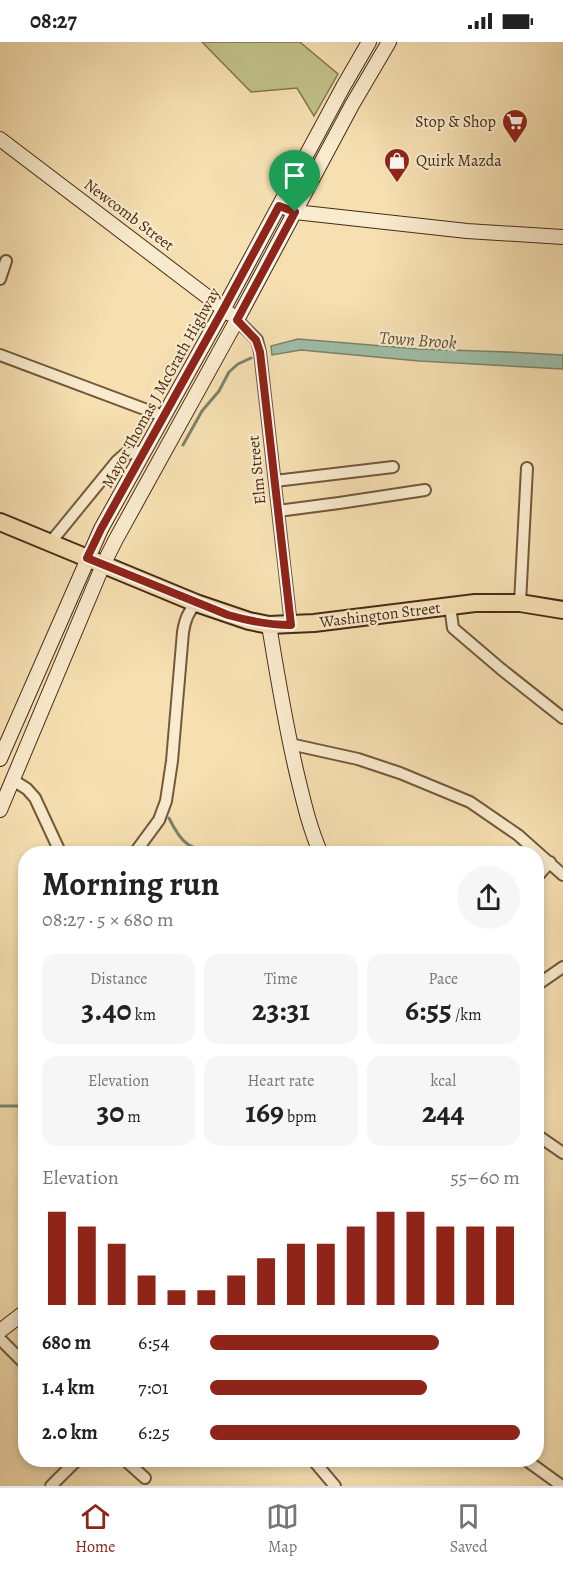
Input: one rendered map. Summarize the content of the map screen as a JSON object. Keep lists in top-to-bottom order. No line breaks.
{"streets":{"main road":["Newcomb Street","Mayor Thomas J McGrath Highway","Washington Street"],"street":["Elm Street"]},"crossings":[["Newcomb Street","Mayor Thomas J McGrath Highway"],["Newcomb Street","Elm Street"],["Mayor Thomas J McGrath Highway","Elm Street"],["Mayor Thomas J McGrath Highway","Washington Street"],["Elm Street","Washington Street"]],"water":["Town Brook"],"places":{"supermarket":["Stop & Shop"],"shop":["Quirk Mazda"]},"page":{"status":"08:27","heading":["Morning run","08:27 · 5 × 680 m"],"stats":[["Distance","3.40 km"],["Time","23:31"],["Pace","6:55 /km"],["Elevation","30 m"],["Heart rate","169 bpm"],["kcal","244"]],"chart":["Elevation","55–60 m"],"list":[{"name":"680 m","note":"6:54"},{"name":"1.4 km","note":"7:01"},{"name":"2.0 km","note":"6:25"}],"tabs":["Home","Map","Saved"]}}
